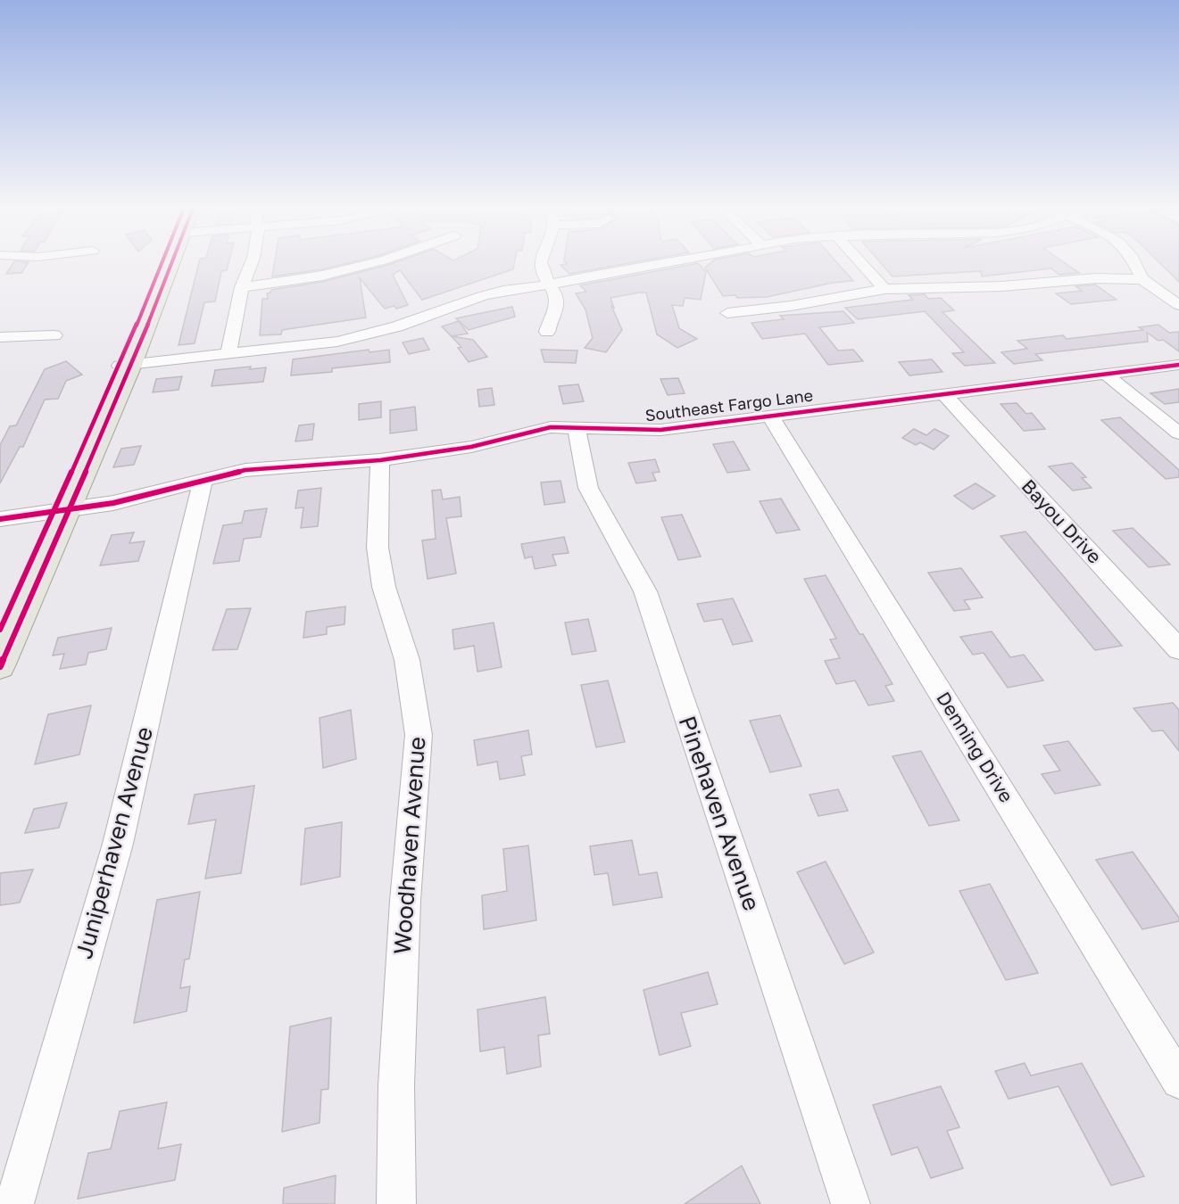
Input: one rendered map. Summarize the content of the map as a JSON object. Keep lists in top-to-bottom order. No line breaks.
{"streets":{"street":["Southeast Fargo Lane","Bayou Drive","Denning Drive","Pinehaven Avenue","Juniperhaven Avenue","Woodhaven Avenue"]},"crossings":[["Southeast Fargo Lane","Bayou Drive"],["Southeast Fargo Lane","Denning Drive"],["Southeast Fargo Lane","Pinehaven Avenue"],["Southeast Fargo Lane","Juniperhaven Avenue"],["Southeast Fargo Lane","Woodhaven Avenue"]]}
